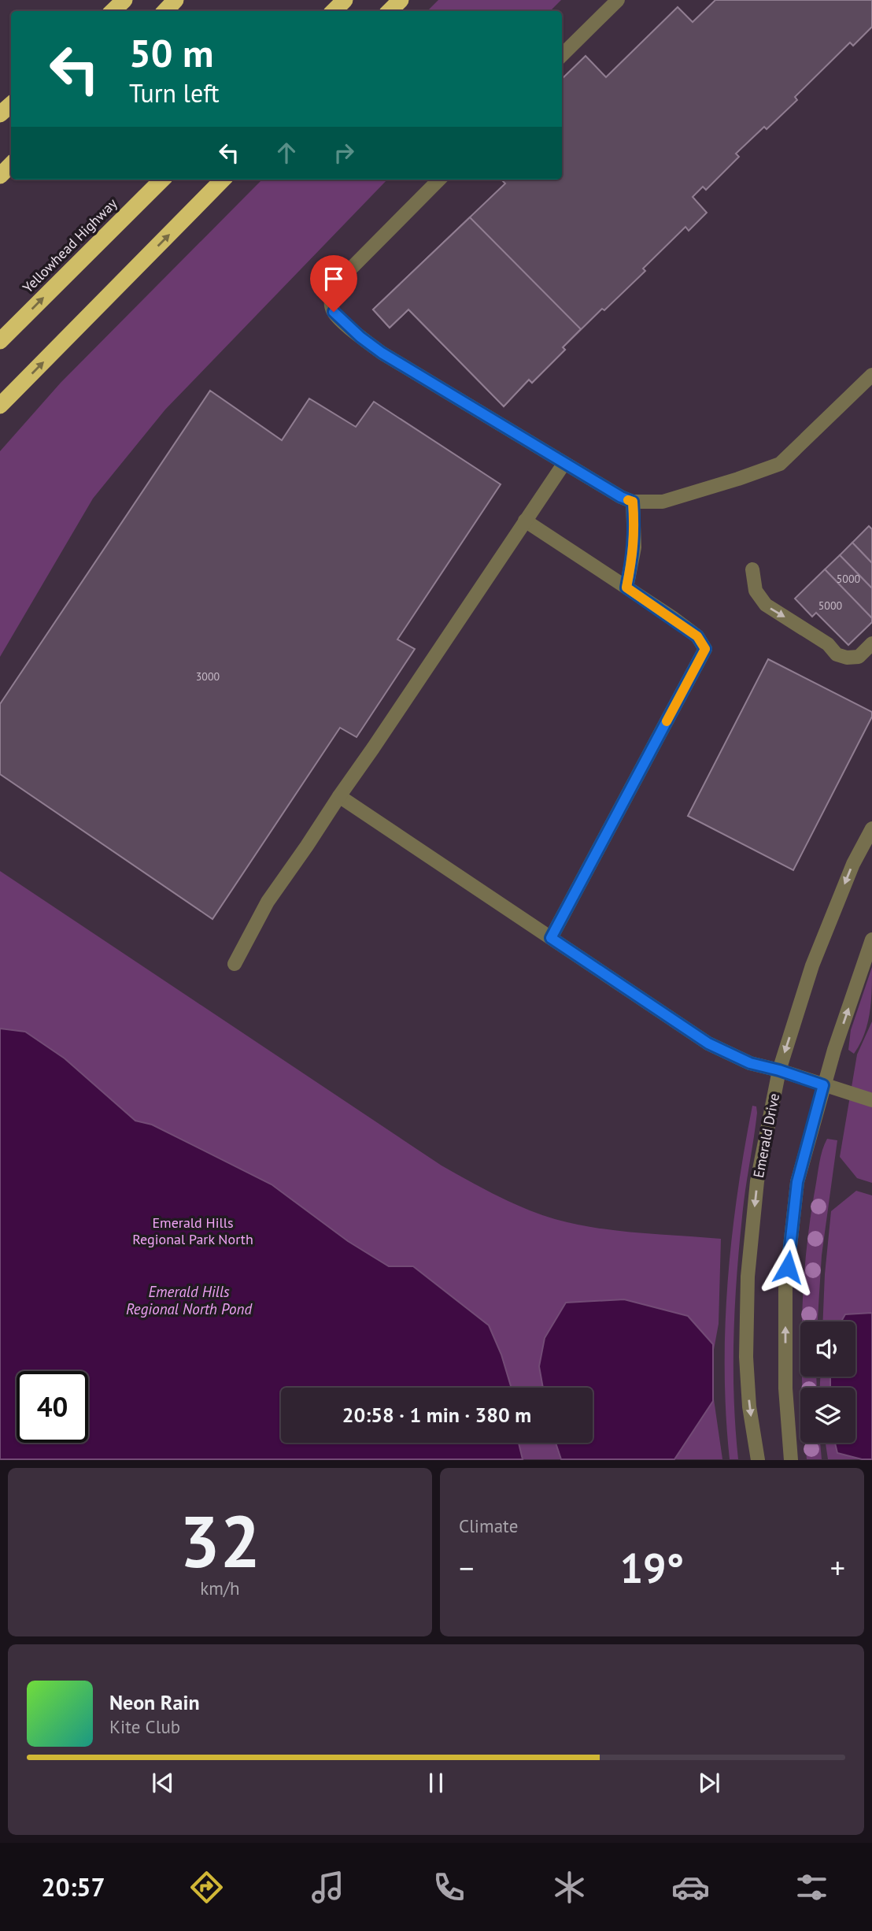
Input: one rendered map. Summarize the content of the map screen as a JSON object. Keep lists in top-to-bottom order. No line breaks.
{"streets":{"highway":["Yellowhead Highway"],"street":["Emerald Drive"]},"water":["Emerald Hills Regional North Pond"],"parks":["Emerald Hills Regional Park North"],"house_numbers":["5000","5000","3000"],"page":{"turn":["50 m","Turn left"],"limit":"40","trip":"20:58 · 1 min · 380 m","tile":[["32","km/h"],"Climate"],"heat":["−","19°","+"],"song":["Neon Rain","Kite Club"],"tabs":"20:57"}}
